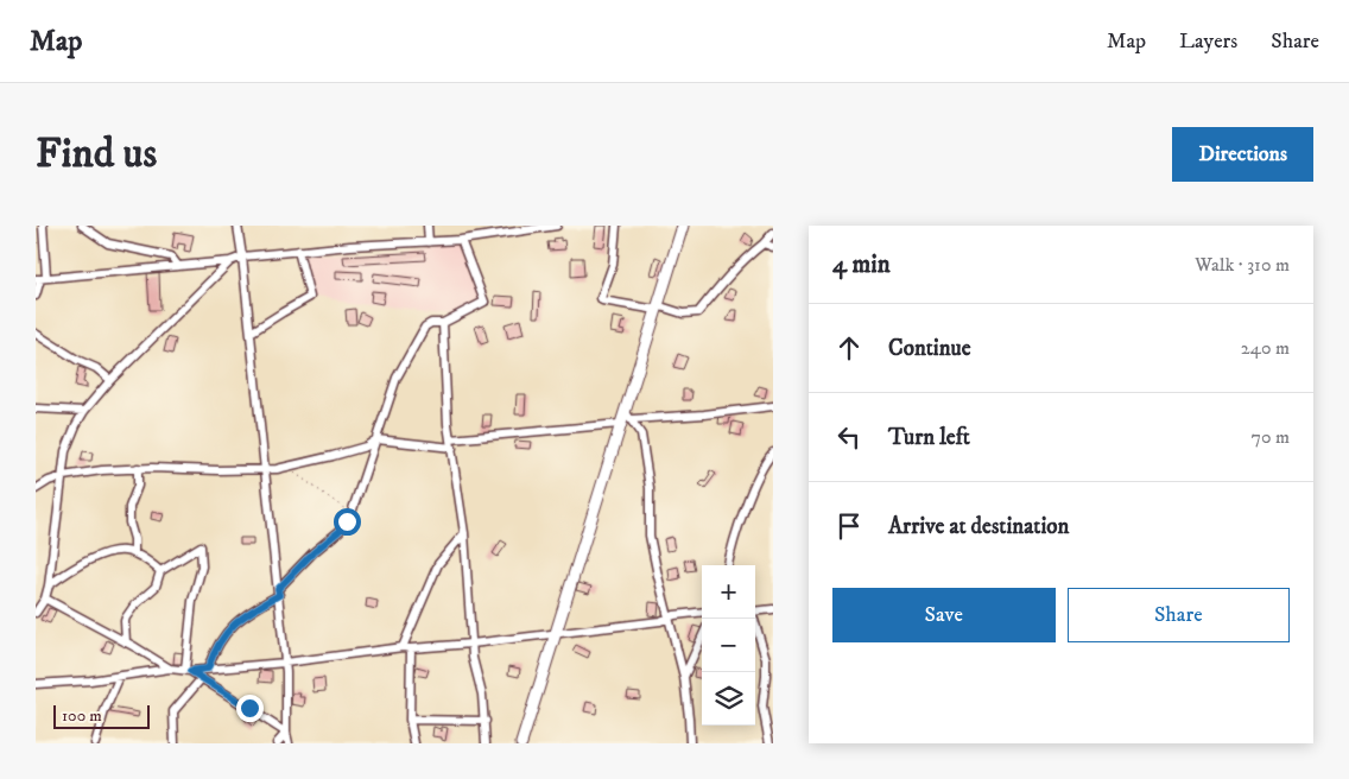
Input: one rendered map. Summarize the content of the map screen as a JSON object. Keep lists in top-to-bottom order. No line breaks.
{"scale_bar":"100 m","page":{"header":"Map","nav":["Map","Layers","Share"],"buttons":["Directions",["Save","Share"]],"title":"Find us","heading":["4 min","Walk · 310 m"],"list":[["Continue","240 m"],["Turn left","70 m"],"Arrive at destination"],"map_buttons":["+","−"],"scale":"100 m"}}
